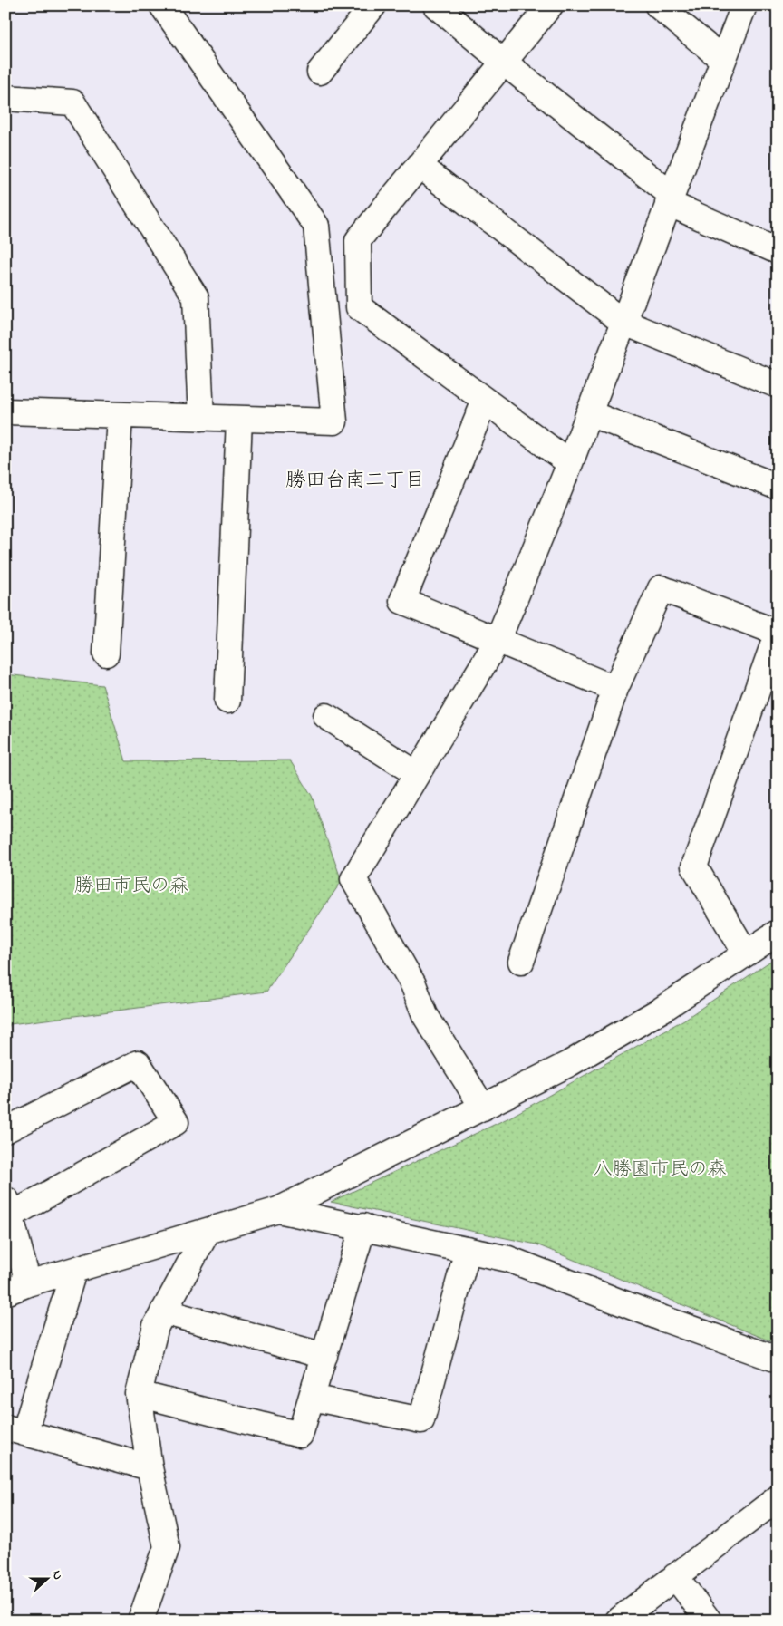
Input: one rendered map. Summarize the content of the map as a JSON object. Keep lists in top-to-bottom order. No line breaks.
{"districts":["勝田台南二丁目"],"parks":["勝田市民の森","八勝園市民の森"],"north":"right"}
